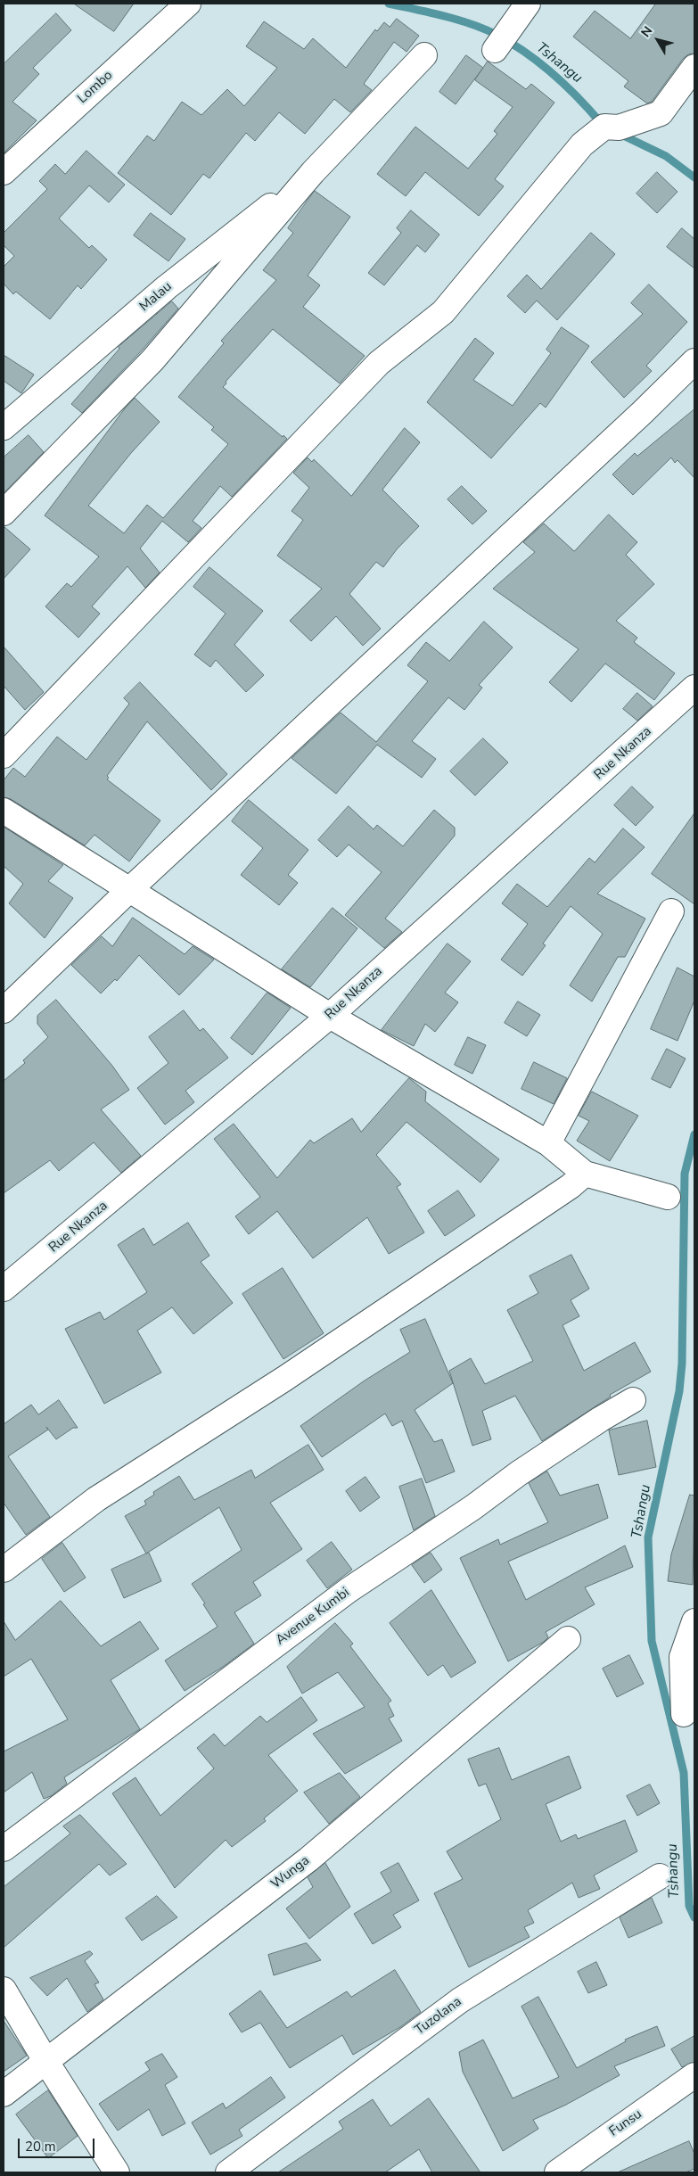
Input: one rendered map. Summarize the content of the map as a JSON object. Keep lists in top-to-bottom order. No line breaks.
{"streets":{"street":["Lombo","Malau","Rue Nkanza","Avenue Kumbi","Wunga","Tuzolana","Funsu"]},"water":["Tshangu"],"scale_bar":"20 m","north":"top left"}
